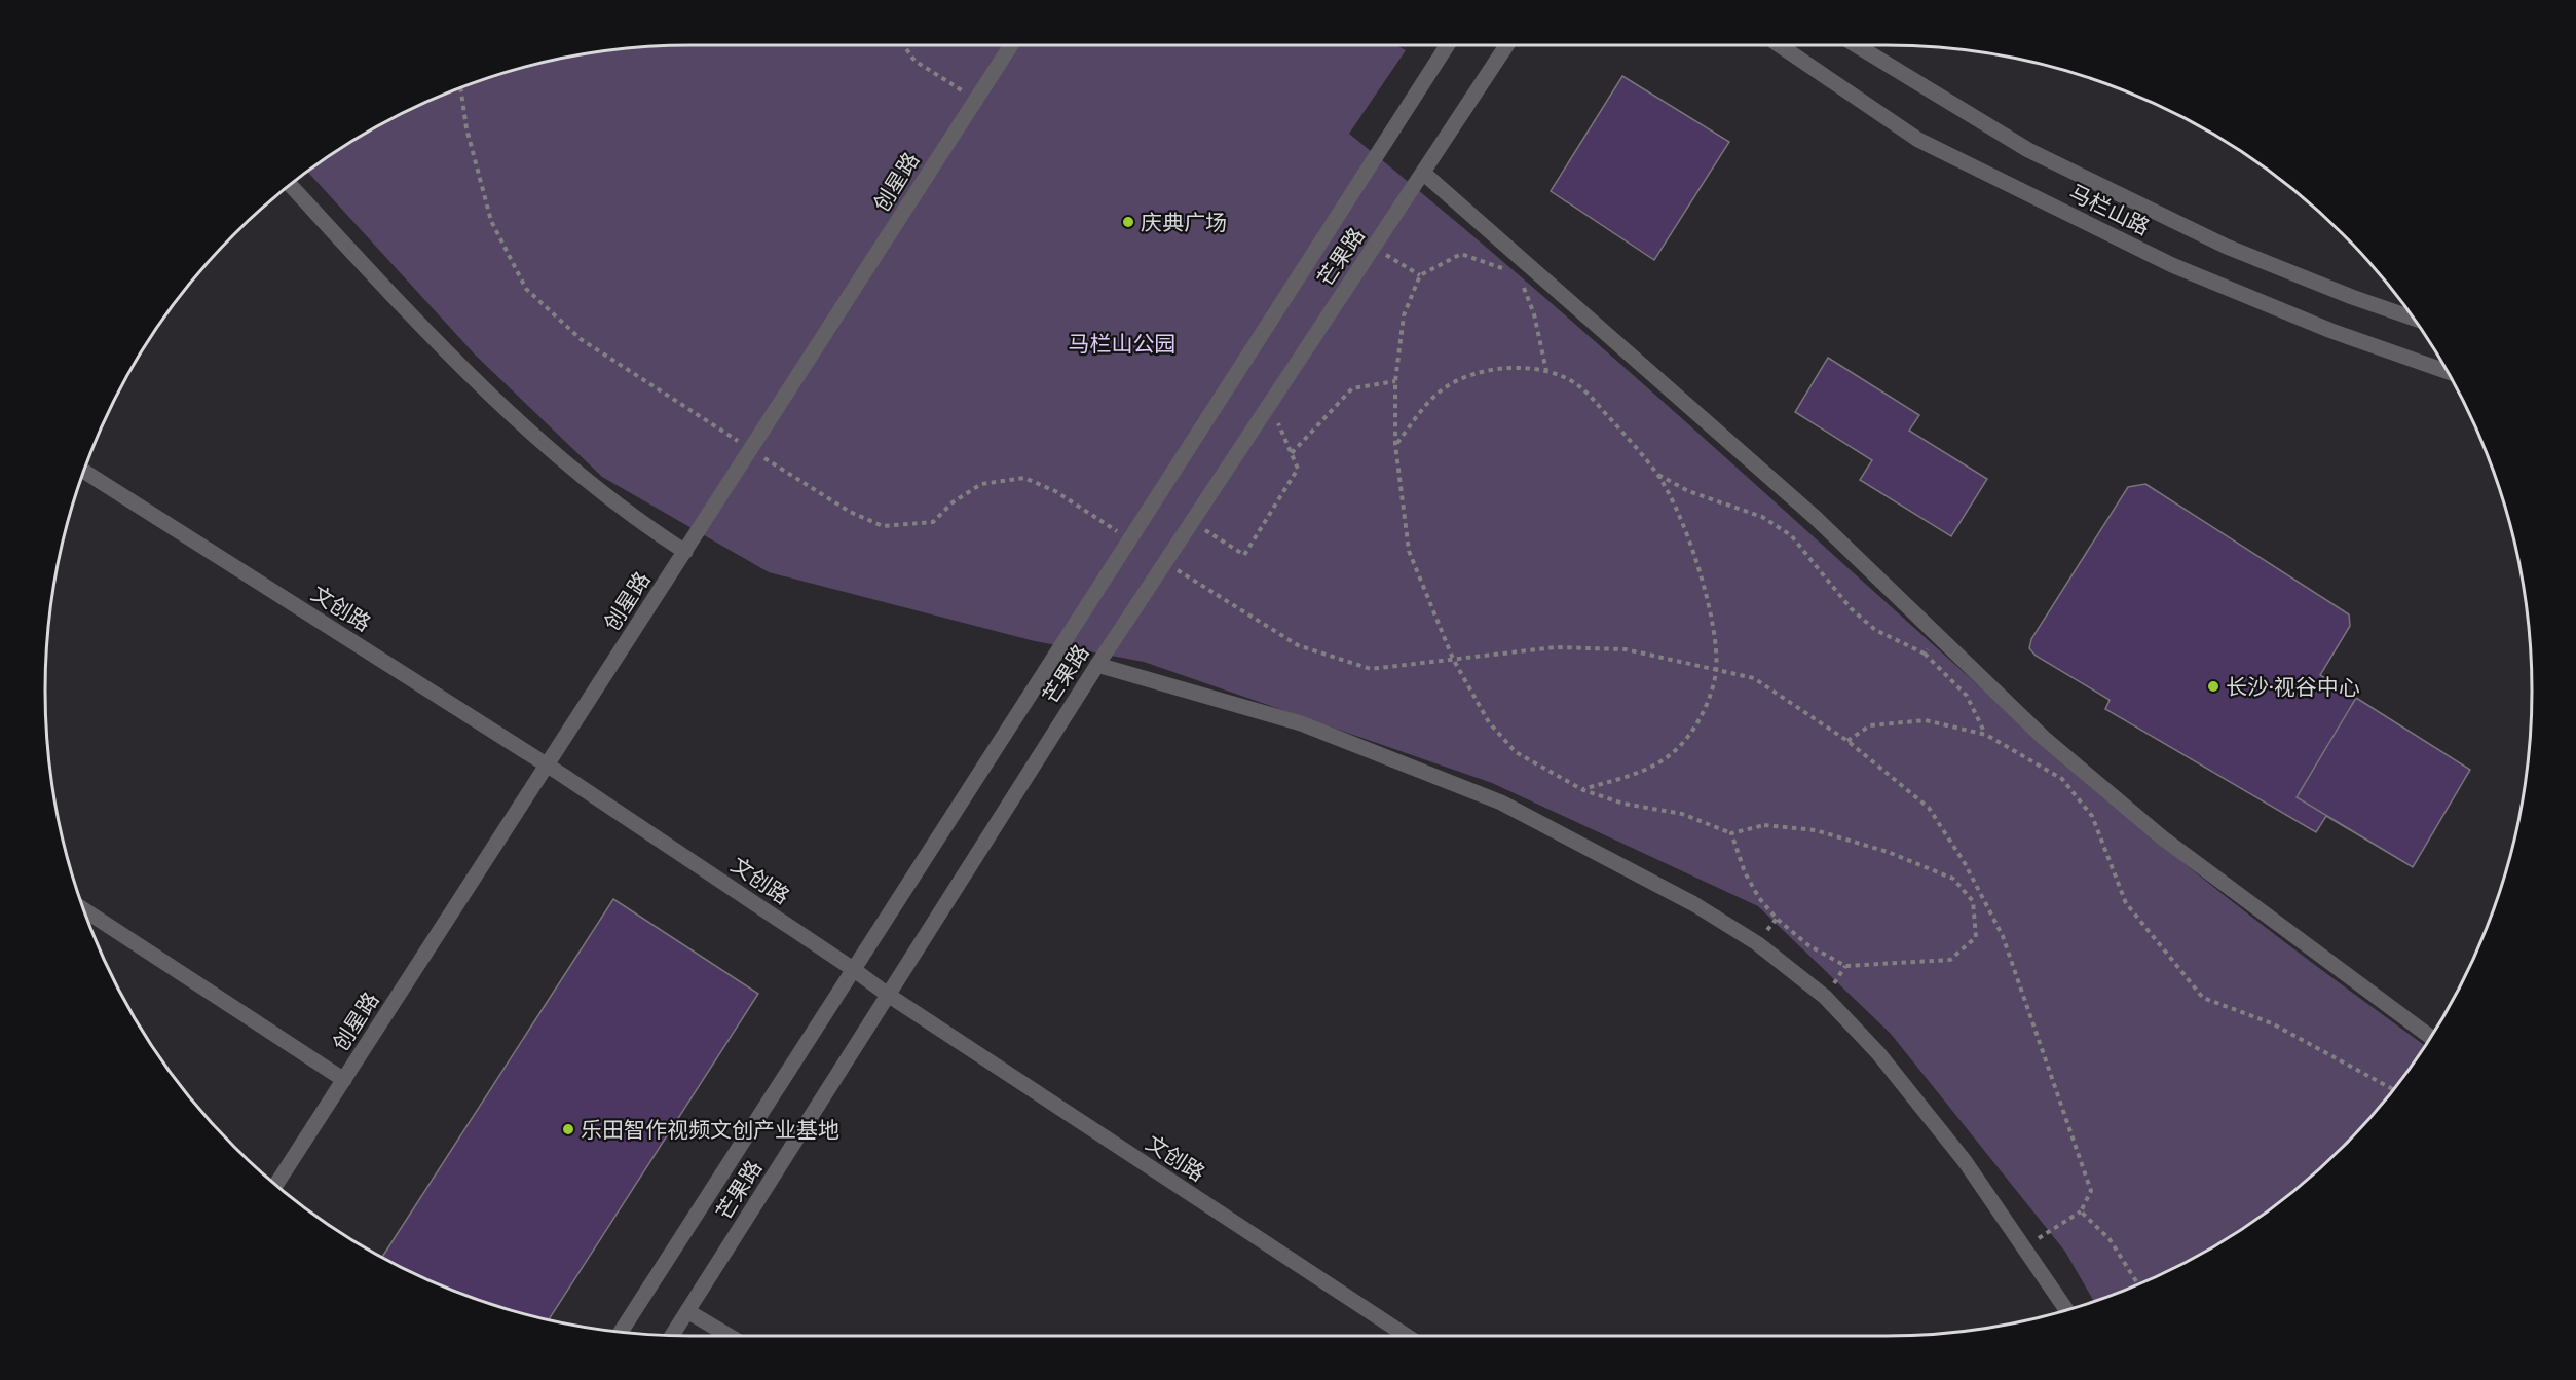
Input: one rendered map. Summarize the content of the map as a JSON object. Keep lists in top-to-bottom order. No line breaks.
{"streets":{"street":["创星路","马栏山路","芒果路","文创路"]},"crossings":[["创星路","文创路"],["芒果路","文创路"]],"parks":["马栏山公园"],"places":["庆典广场","长沙·视谷中心","乐田智作视频文创产业基地"]}
